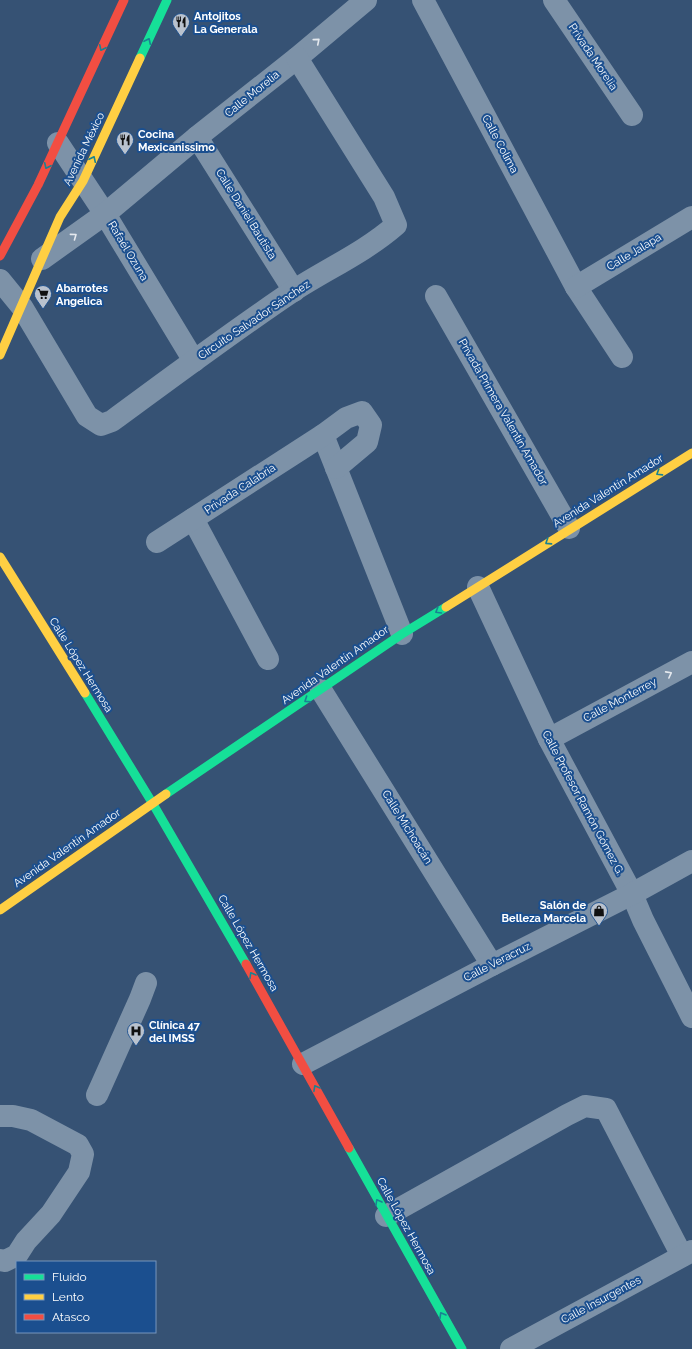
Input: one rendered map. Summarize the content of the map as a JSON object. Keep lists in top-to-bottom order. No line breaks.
{"streets":{"street":["Privada Morelia","Calle Morelia","Calle Colima","Avenida México","Calle Daniel Bautista","Rafaél Ozuna","Calle Jalapa","Circuito Salvador Sánchez","Privada Primera Valentín Amador","Privada Calabria","Avenida Valentín Amador","Calle López Hermosa","Calle Monterrey","Calle Profesor Ramón Gómez G.","Calle Michoacán","Calle Veracruz","Calle Insurgentes"]},"crossings":[["Calle Morelia","Avenida México"],["Calle Morelia","Calle Daniel Bautista"],["Calle Morelia","Rafaél Ozuna"],["Calle Morelia","Circuito Salvador Sánchez"],["Calle Colima","Calle Jalapa"],["Avenida México","Rafaél Ozuna"],["Avenida México","Circuito Salvador Sánchez"],["Calle Daniel Bautista","Circuito Salvador Sánchez"],["Rafaél Ozuna","Circuito Salvador Sánchez"],["Privada Primera Valentín Amador","Avenida Valentín Amador"],["Avenida Valentín Amador","Calle López Hermosa"],["Avenida Valentín Amador","Calle Profesor Ramón Gómez G."],["Avenida Valentín Amador","Calle Michoacán"],["Calle López Hermosa","Calle Veracruz"],["Calle Monterrey","Calle Profesor Ramón Gómez G."],["Calle Profesor Ramón Gómez G.","Calle Veracruz"],["Calle Michoacán","Calle Veracruz"]],"one_way":["Avenida Valentín Amador","Calle López Hermosa","Calle Monterrey"],"places":{"restaurant":["Antojitos La Generala","Cocina Mexicanissimo"],"supermarket":["Abarrotes Angelica"],"shop":["Salón de Belleza Marcela"],"hospital":["Clínica 47 del IMSS"]},"legend":["Fluido","Lento","Atasco"]}
